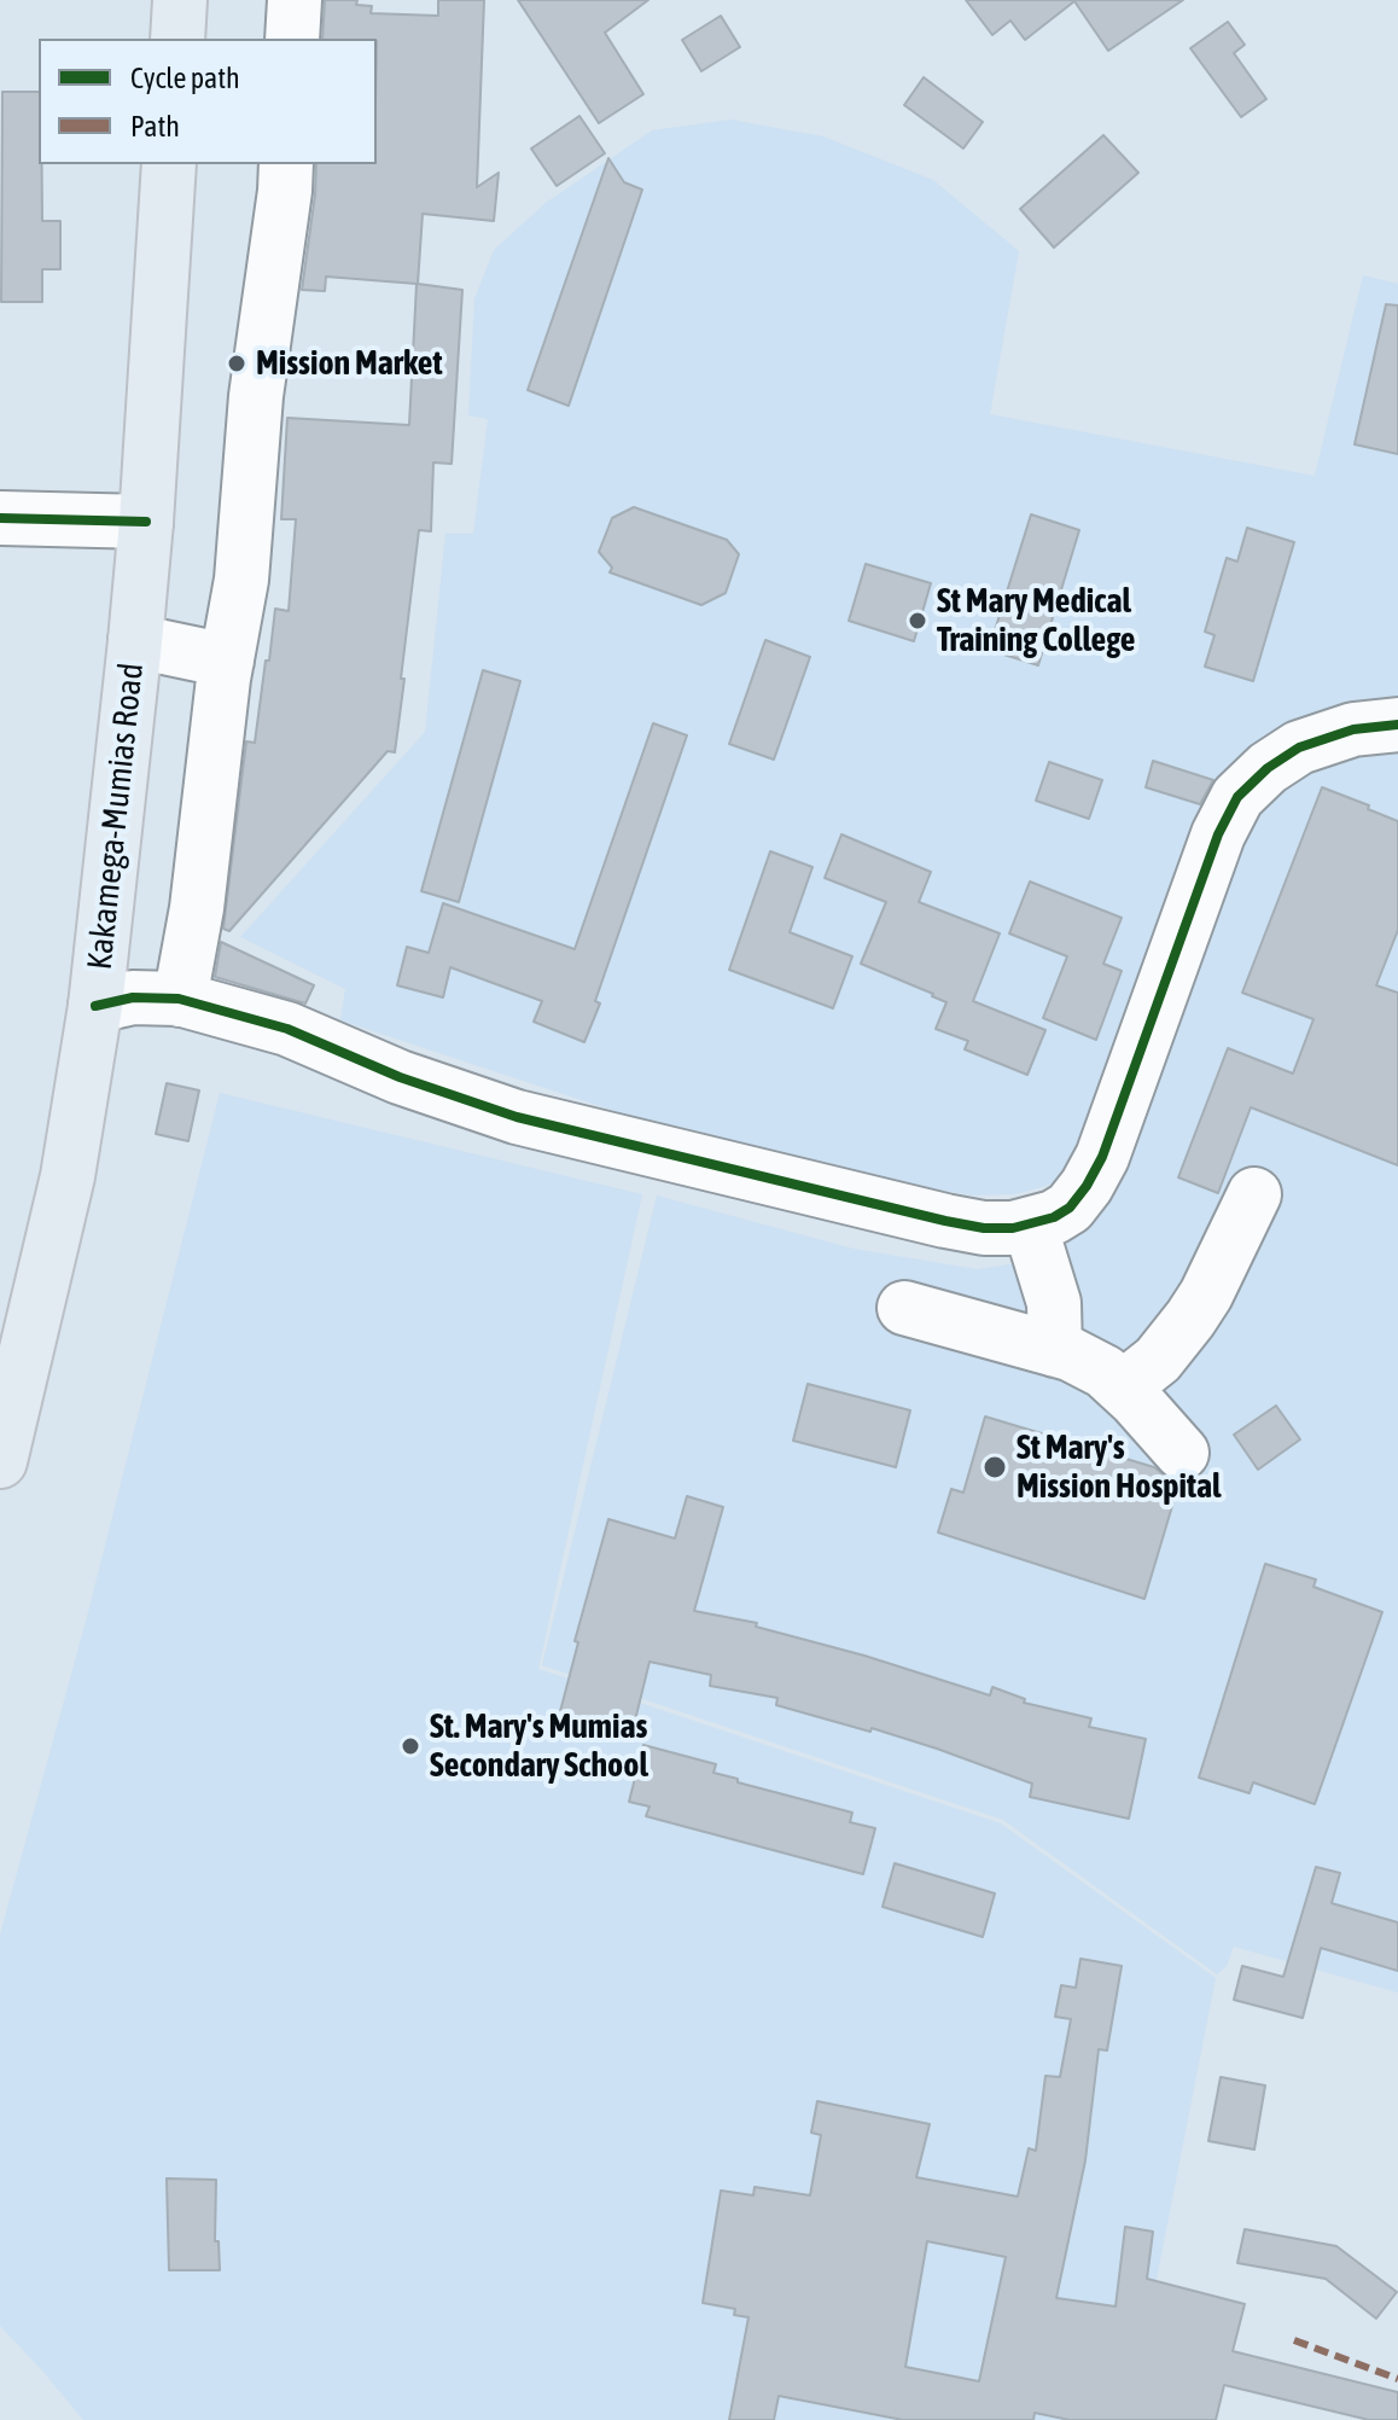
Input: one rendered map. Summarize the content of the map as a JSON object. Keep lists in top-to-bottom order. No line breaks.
{"streets":{"highway":["Kakamega-Mumias Road"]},"places":["Mission Market","St Mary Medical Training College","St Mary's Mission Hospital","St. Mary's Mumias Secondary School"],"legend":["Cycle path","Path"]}
